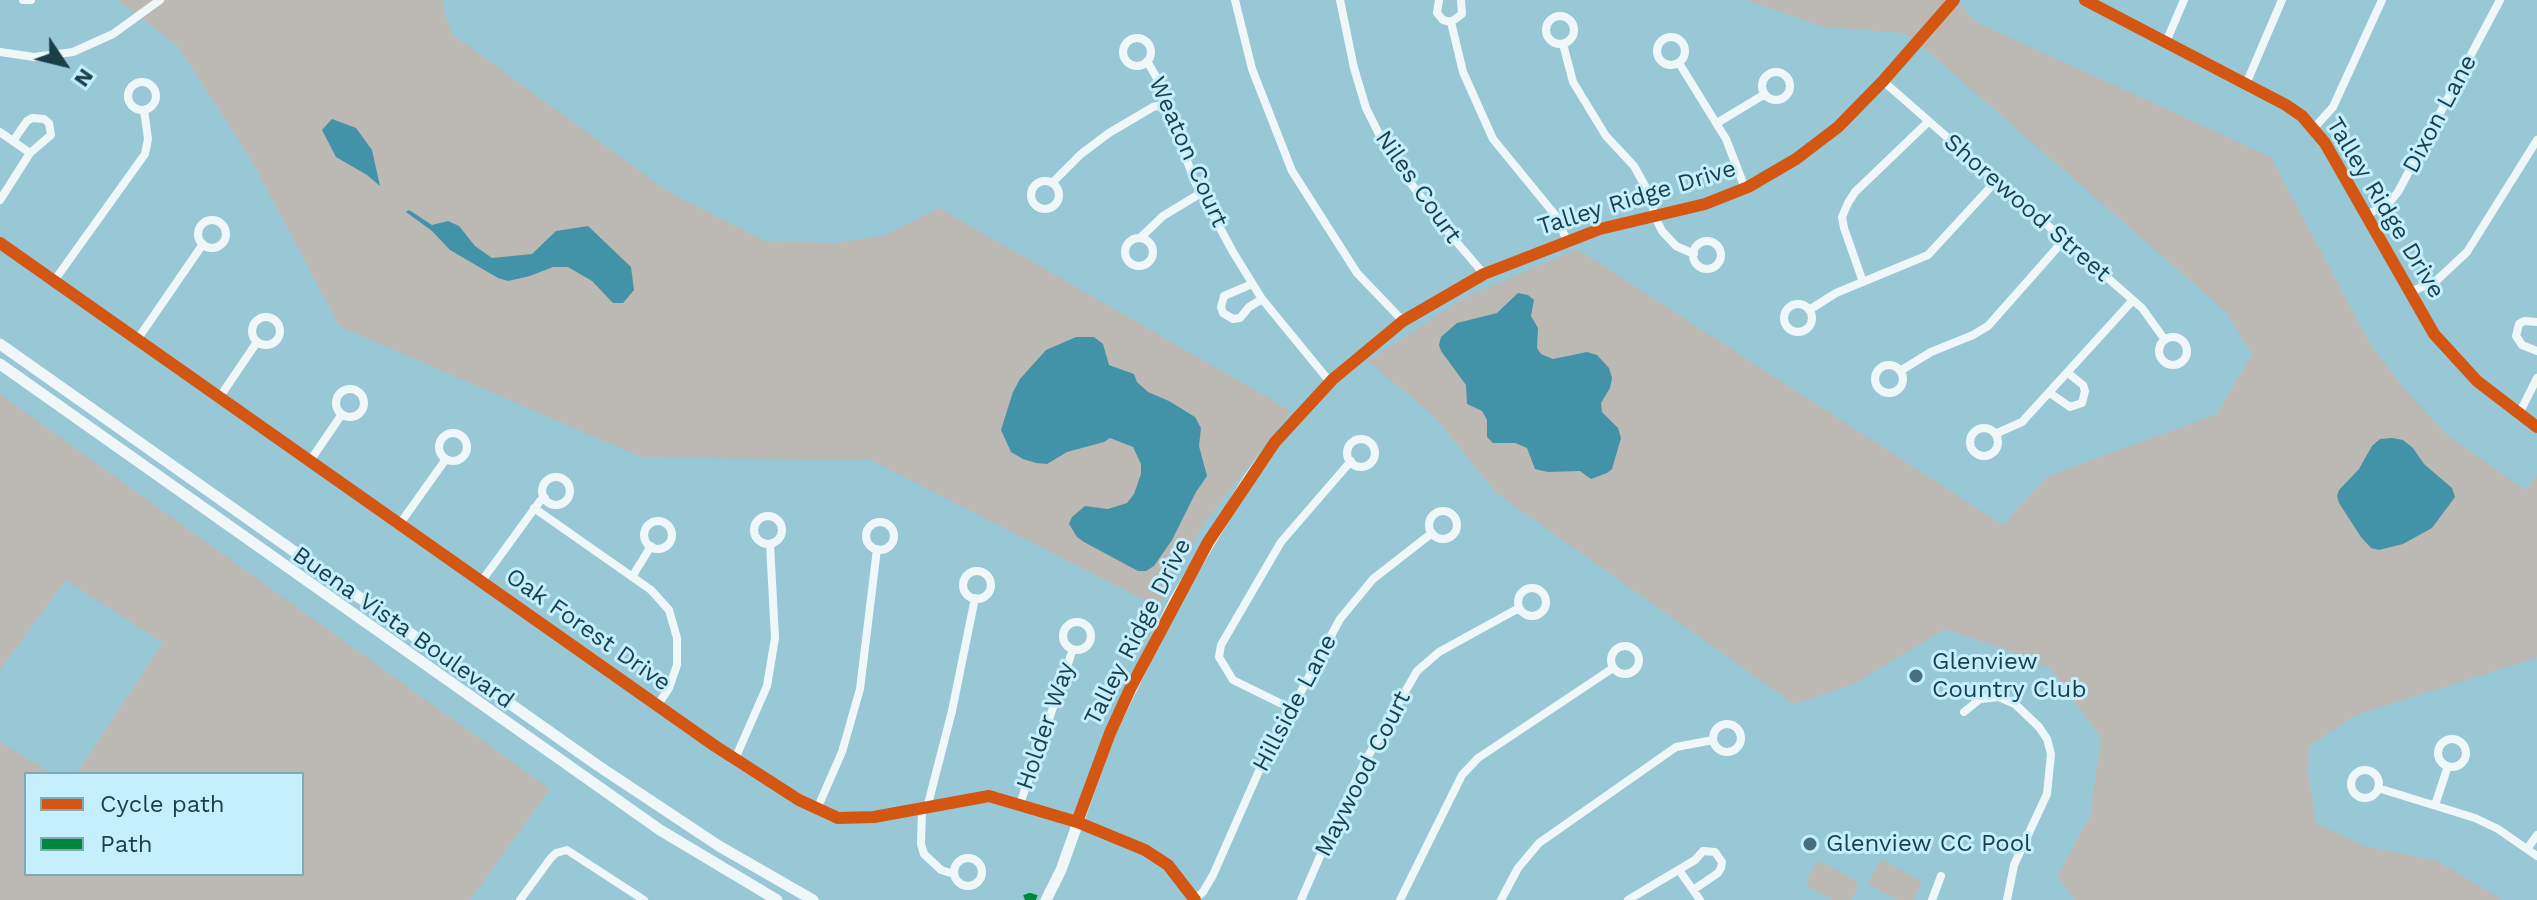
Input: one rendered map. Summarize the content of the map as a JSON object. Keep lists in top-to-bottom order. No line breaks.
{"streets":{"street":["Dixon Lane","Weaton Court","Niles Court","Talley Ridge Drive","Shorewood Street","Buena Vista Boulevard","Oak Forest Drive","Hillside Lane","Holder Way","Maywood Court"]},"crossings":[["Dixon Lane","Talley Ridge Drive"],["Weaton Court","Talley Ridge Drive"],["Niles Court","Talley Ridge Drive"],["Talley Ridge Drive","Shorewood Street"],["Talley Ridge Drive","Oak Forest Drive"],["Oak Forest Drive","Hillside Lane"],["Oak Forest Drive","Holder Way"]],"places":["Glenview Country Club","Glenview CC Pool"],"legend":["Cycle path","Path"],"north":"bottom right"}
